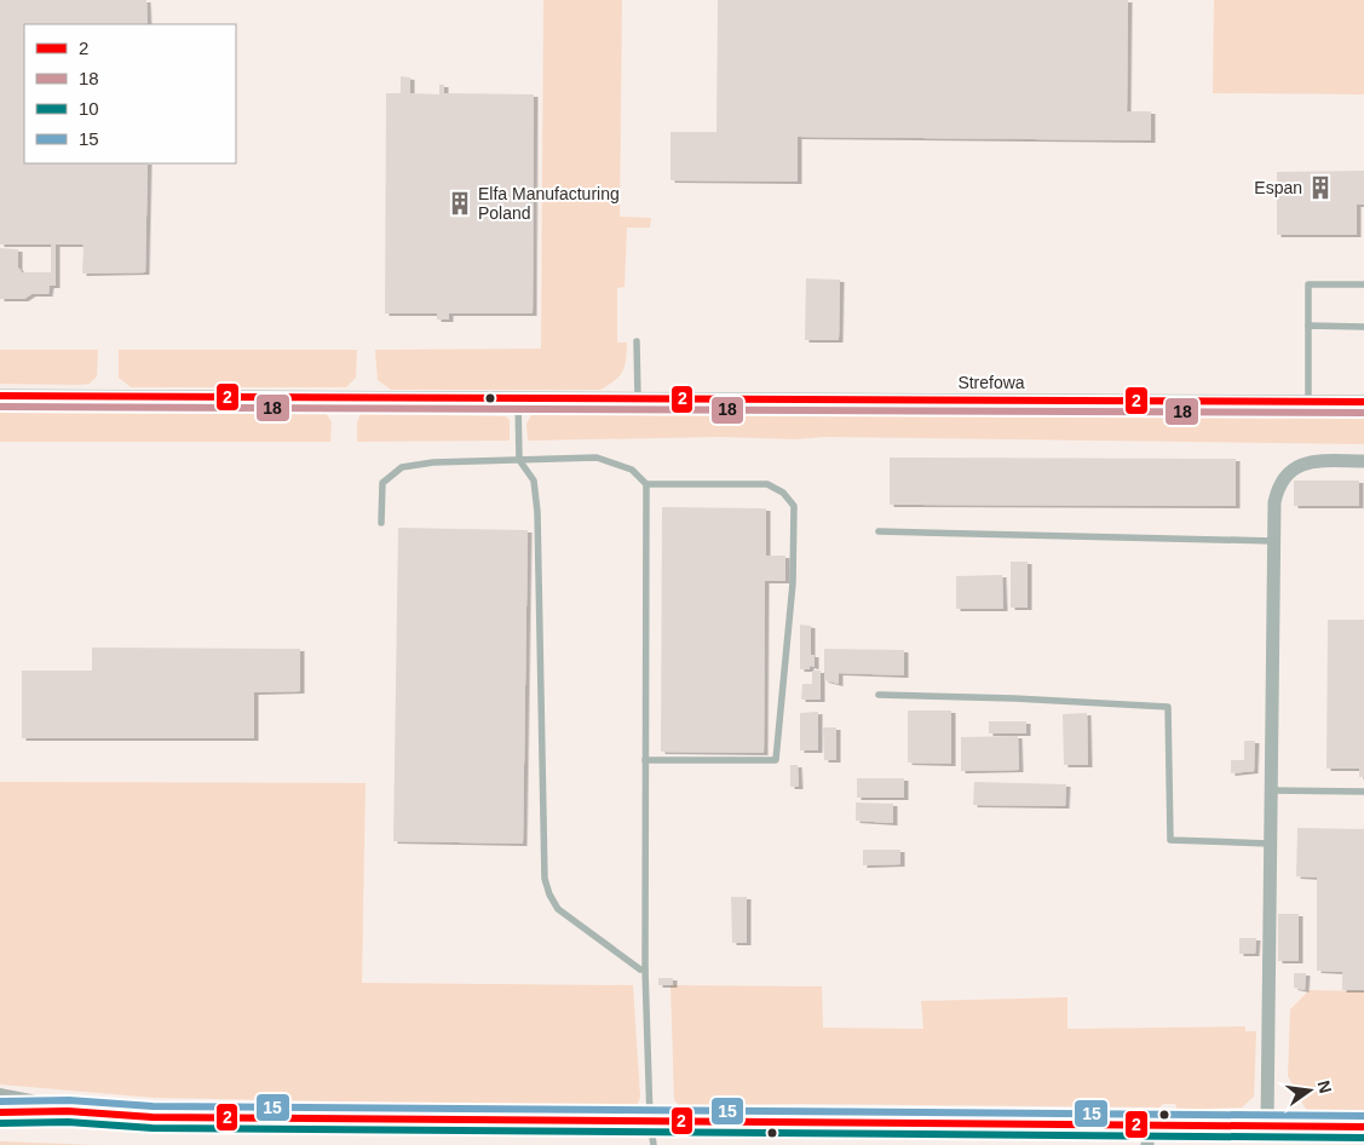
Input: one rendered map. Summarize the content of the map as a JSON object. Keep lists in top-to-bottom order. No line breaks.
{"streets":{"street":["Strefowa"]},"places":{"building":["Espan","Elfa Manufacturing Poland"]},"lines":["transit line 2","transit line 18","transit line 15","transit line 10"],"legend":["2","18","10","15"],"north":"right"}
